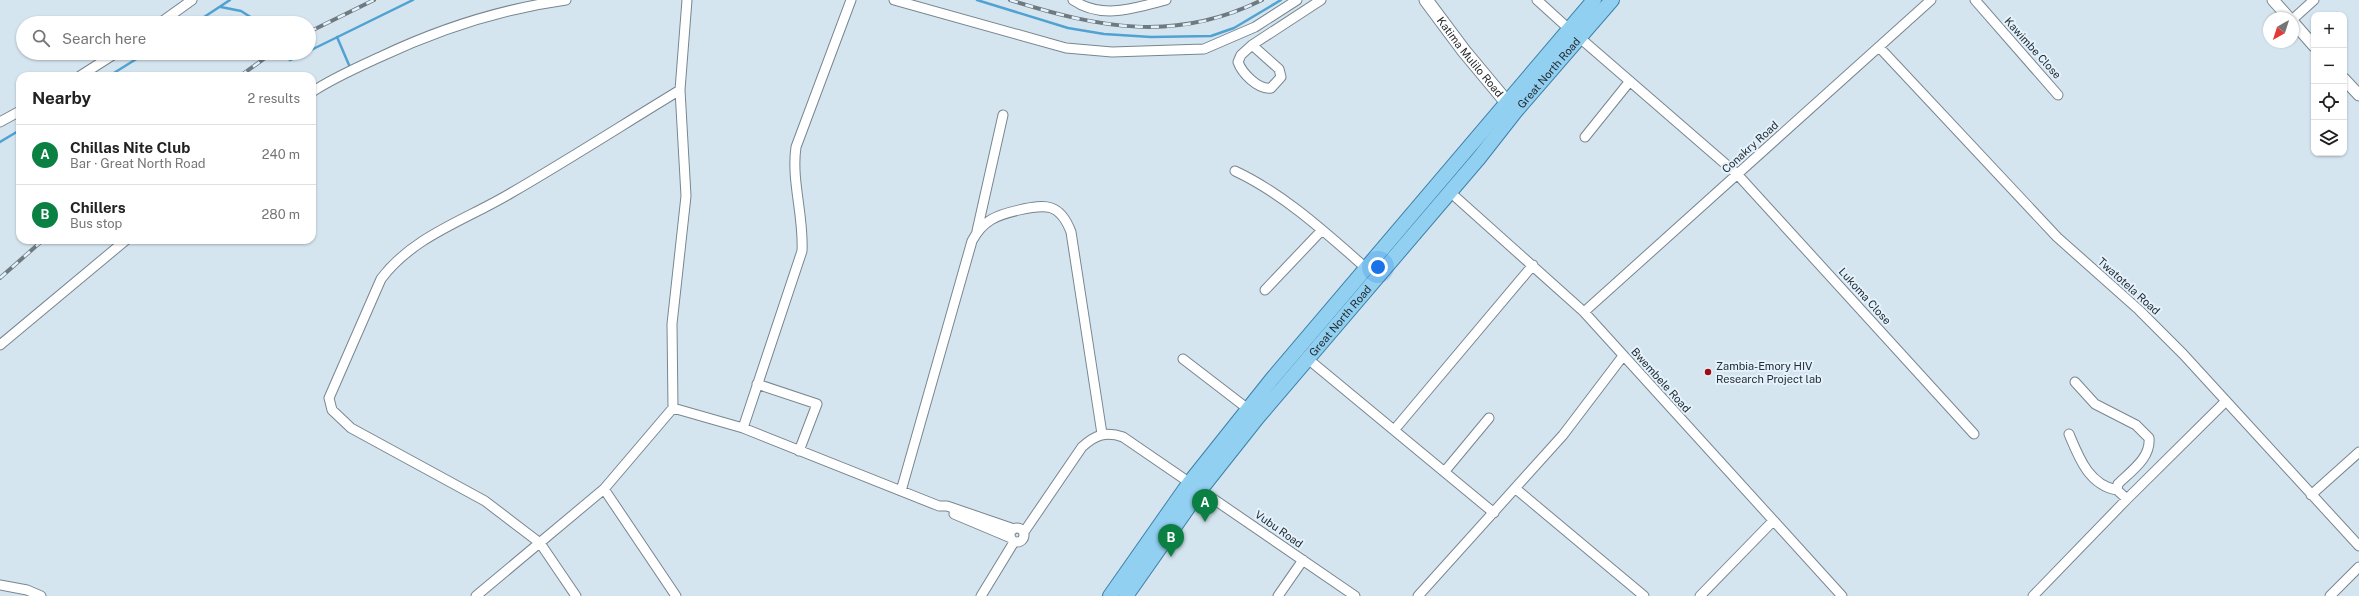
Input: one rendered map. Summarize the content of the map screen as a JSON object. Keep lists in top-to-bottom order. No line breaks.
{"streets":{"main road":["Katima Mulilo Road","Great North Road"],"street":["Kawimbe Close","Conakry Road","Twatotela Road","Lukoma Close","Bwembele Road","Vubu Road"]},"crossings":[["Katima Mulilo Road","Great North Road"],["Great North Road","Lukoma Close"],["Great North Road","Bwembele Road"],["Great North Road","Vubu Road"],["Conakry Road","Twatotela Road"],["Conakry Road","Lukoma Close"],["Conakry Road","Bwembele Road"]],"places":["Zambia-Emory HIV Research Project lab"],"north":"bottom left","page":{"map_buttons":["+","−"],"search":"Search here","heading":["Nearby","2 results"],"list":[{"mark":"A","name":"Chillas Nite Club","note":"Bar · Great North Road","value":"240 m"},{"mark":"B","name":"Chillers","note":"Bus stop","value":"280 m"}],"pins":["A","B"]}}
